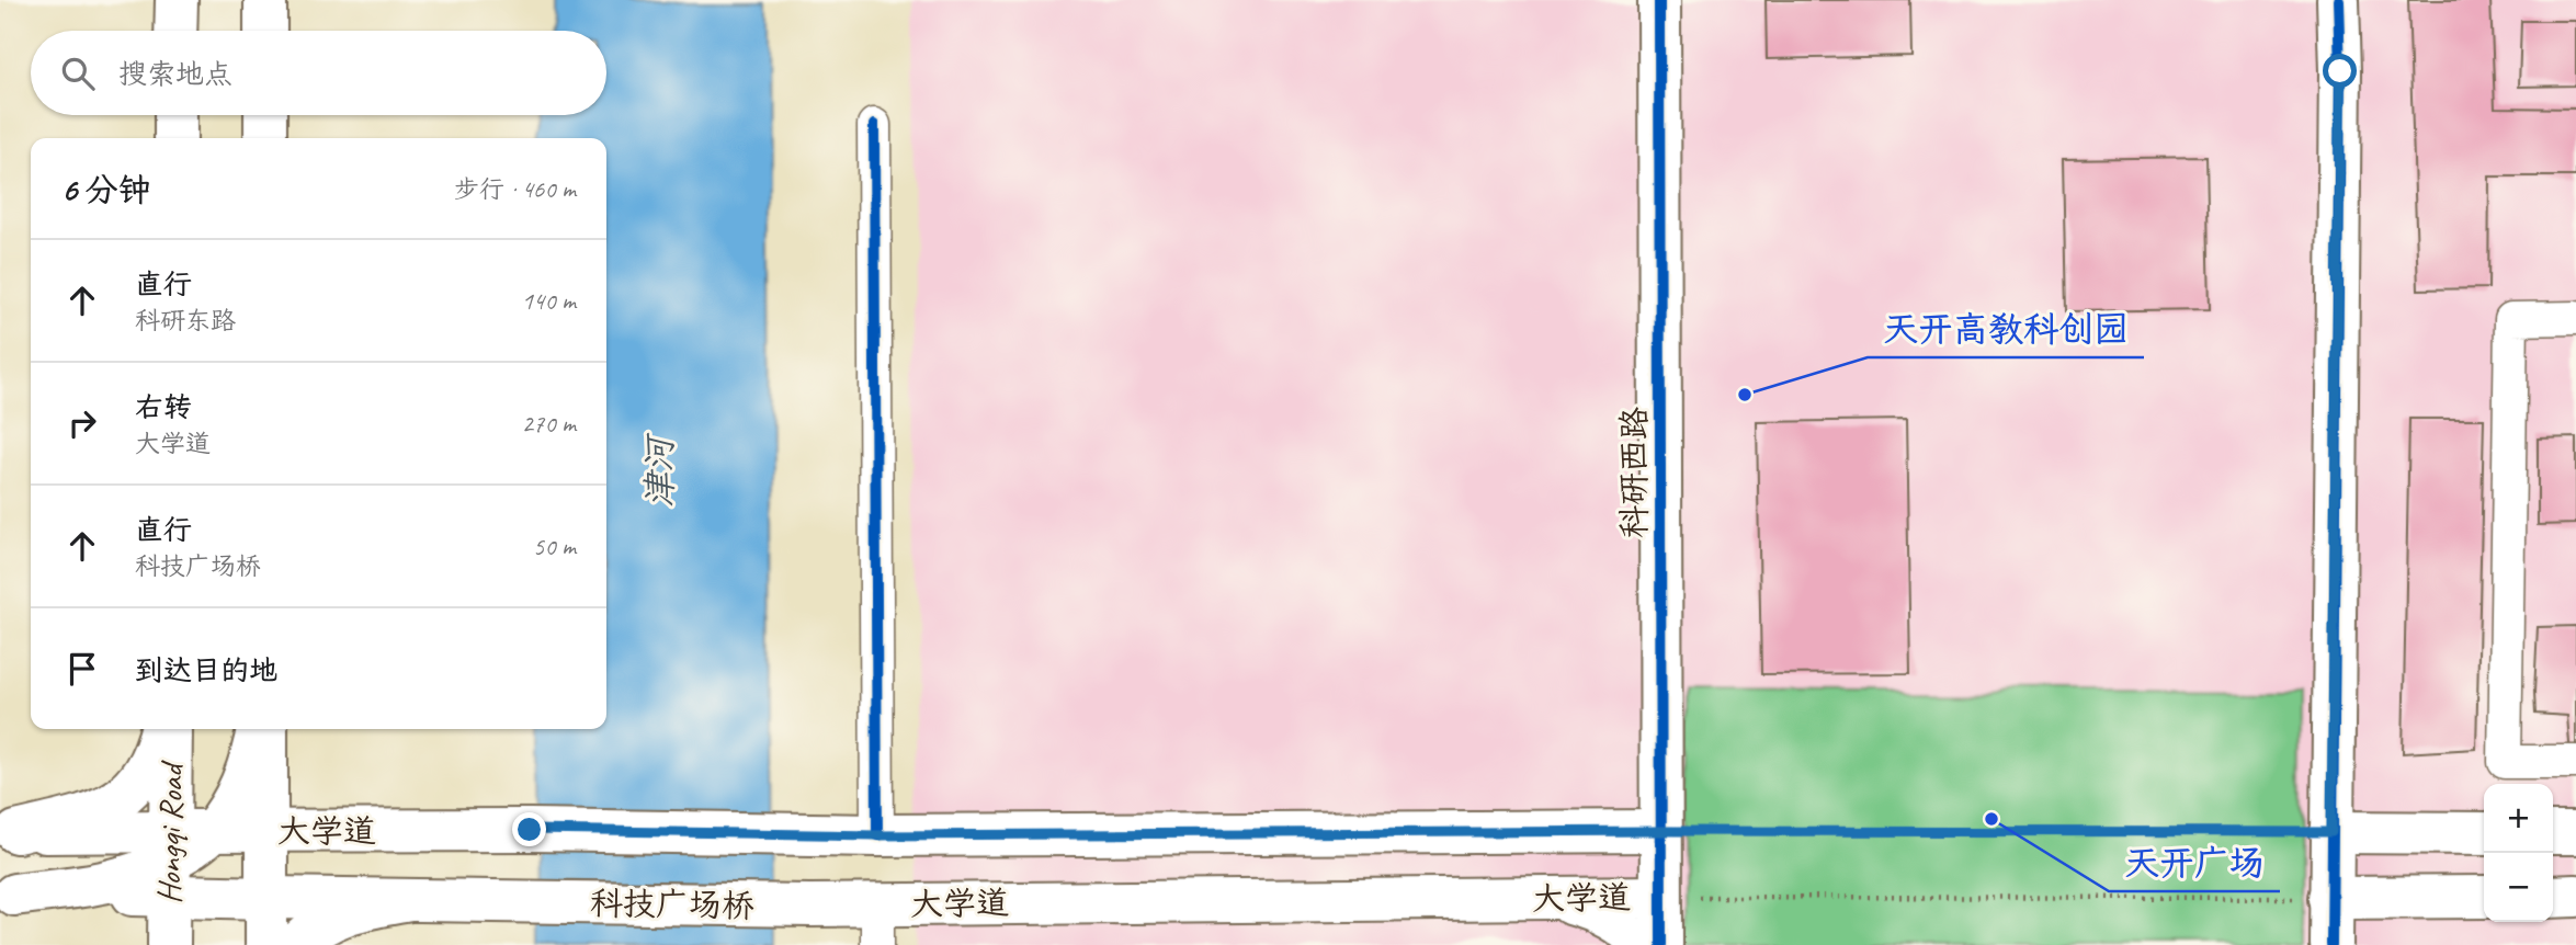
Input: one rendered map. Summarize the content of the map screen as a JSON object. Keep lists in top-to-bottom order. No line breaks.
{"streets":{"main road":["科研西路","大学道","Hongqi Road","科技广场桥"]},"crossings":[["科研西路","大学道"],["大学道","Hongqi Road"],["大学道","科技广场桥"]],"water":["津河"],"places":["天开高教科创园","天开广场"],"page":{"search":"搜索地点","heading":["6 分钟","步行 · 460 m"],"list":[["直行","科研东路","140 m"],["右转","大学道","270 m"],["直行","科技广场桥","50 m"],"到达目的地"],"map_buttons":["+","−"]}}
